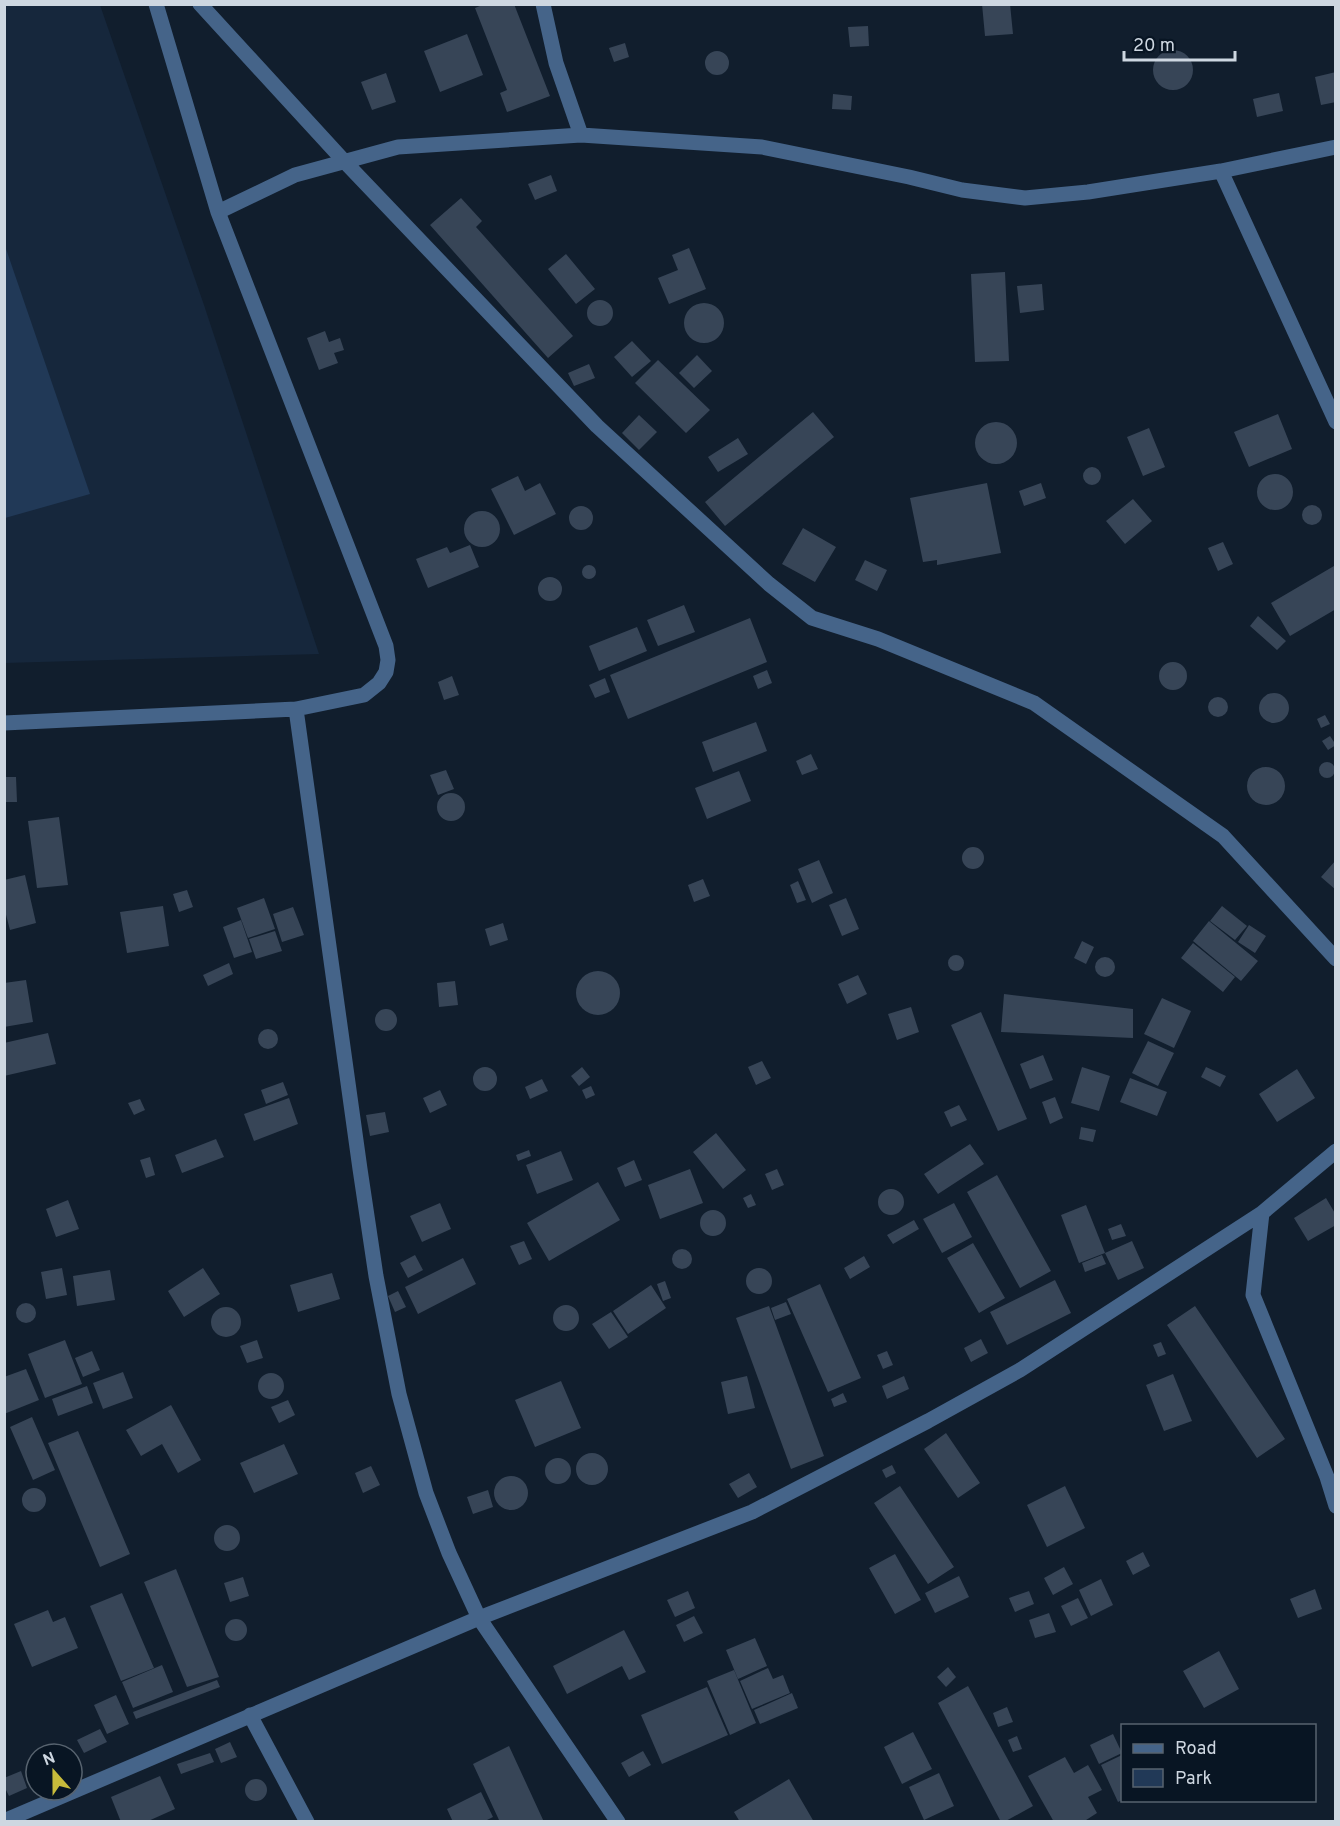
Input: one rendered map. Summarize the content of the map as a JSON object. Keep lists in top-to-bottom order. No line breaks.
{"legend":["Road","Park"],"scale_bar":"20 m","north":"top"}
